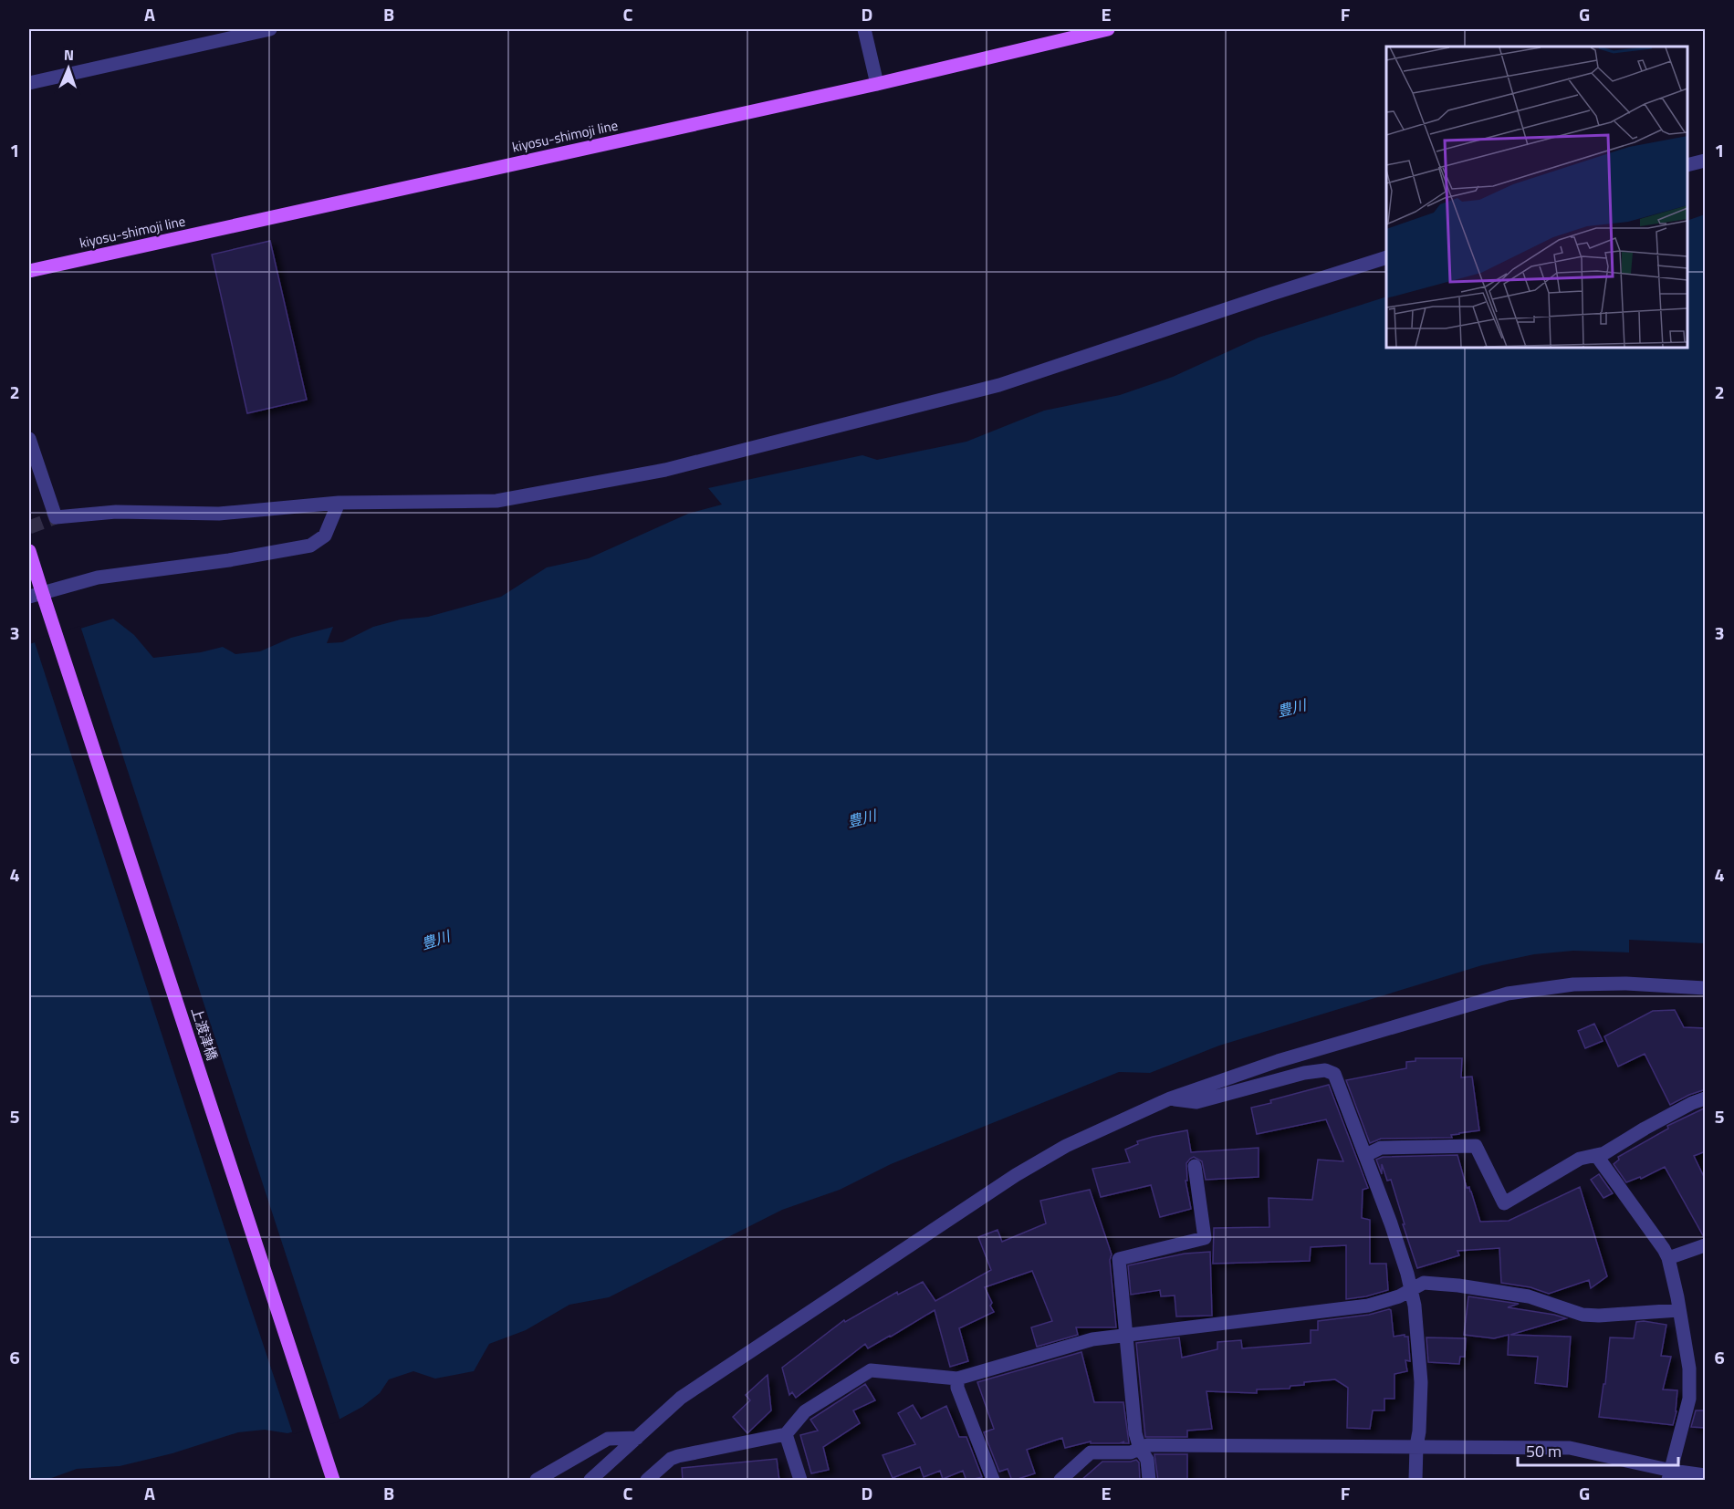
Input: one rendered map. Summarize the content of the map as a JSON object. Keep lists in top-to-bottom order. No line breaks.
{"streets":{"main road":["kiyosu-shimoji line","上渡津橋"]},"water":["豊川"],"scale_bar":"50 m","north":"top","grid":{"columns":["A","B","C","D","E","F","G"],"rows":["1","2","3","4","5","6"]}}
